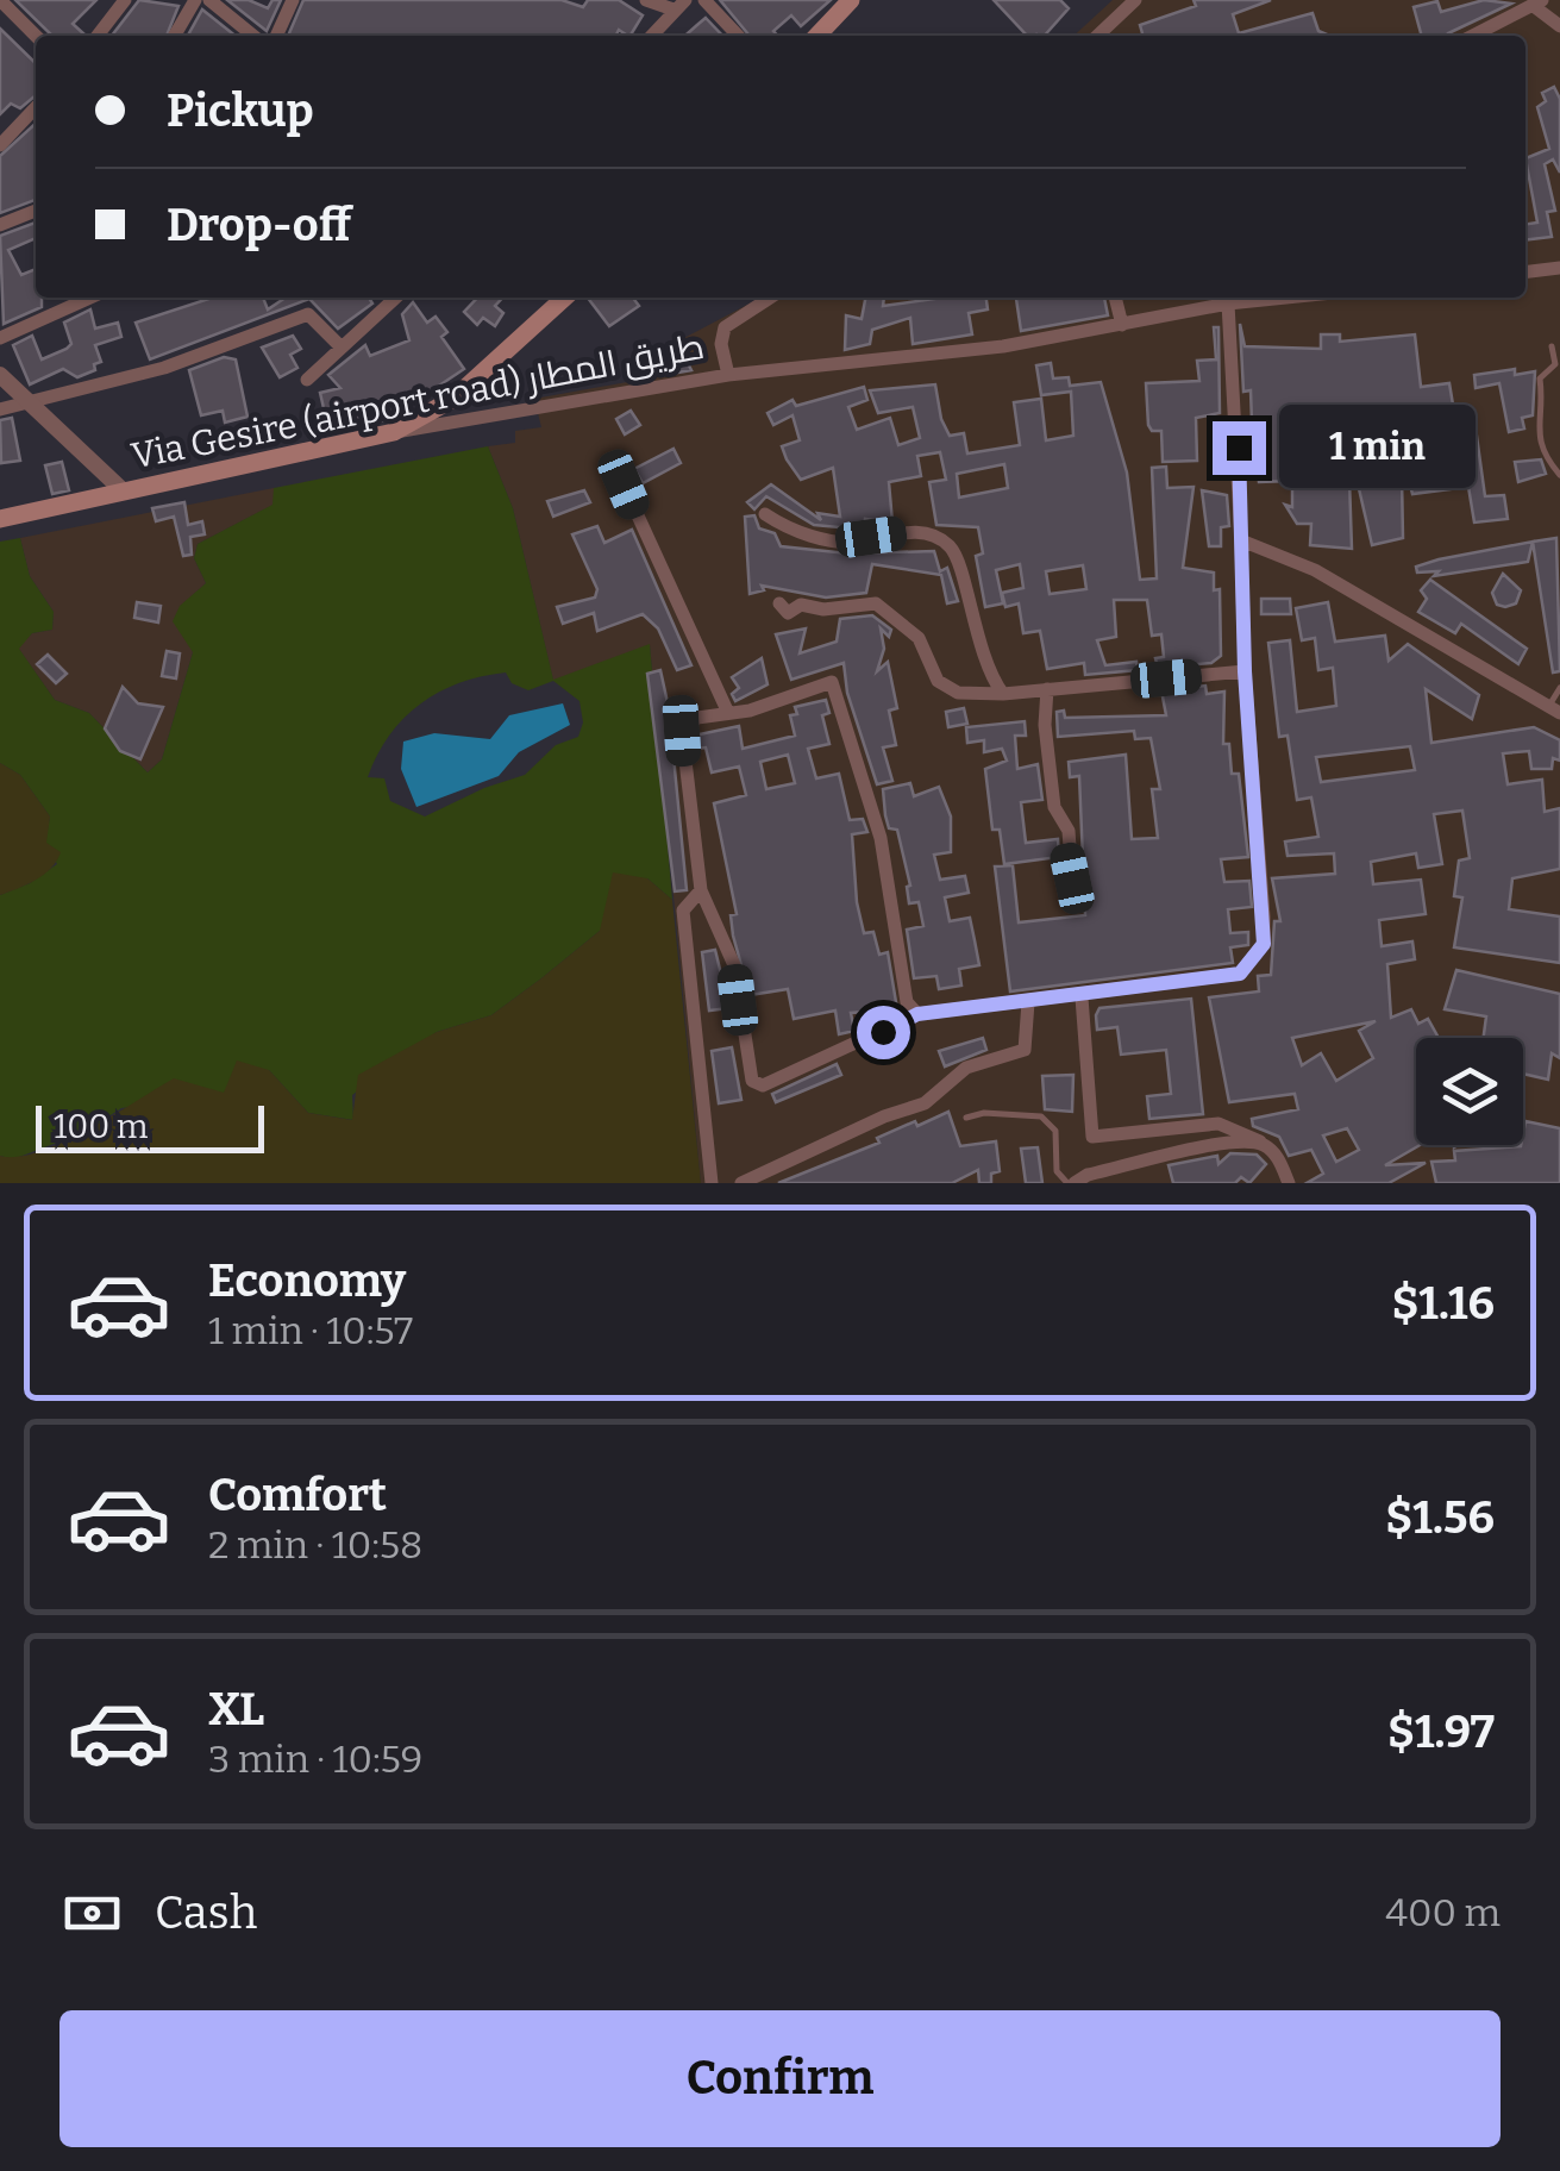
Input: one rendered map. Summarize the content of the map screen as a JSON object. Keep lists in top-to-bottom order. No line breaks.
{"streets":{"main road":["Via Gesire (airport road) طريق المطار"]},"scale_bar":"100 m","page":{"banner":["Pickup","Drop-off"],"bubble":"1 min","scale":"100 m","list":[{"name":"Economy","note":"1 min · 10:57","value":"$1.16"},{"name":"Comfort","note":"2 min · 10:58","value":"$1.56"},{"name":"XL","note":"3 min · 10:59","value":"$1.97"}],"pay":["Cash","400 m"],"buttons":"Confirm"}}
